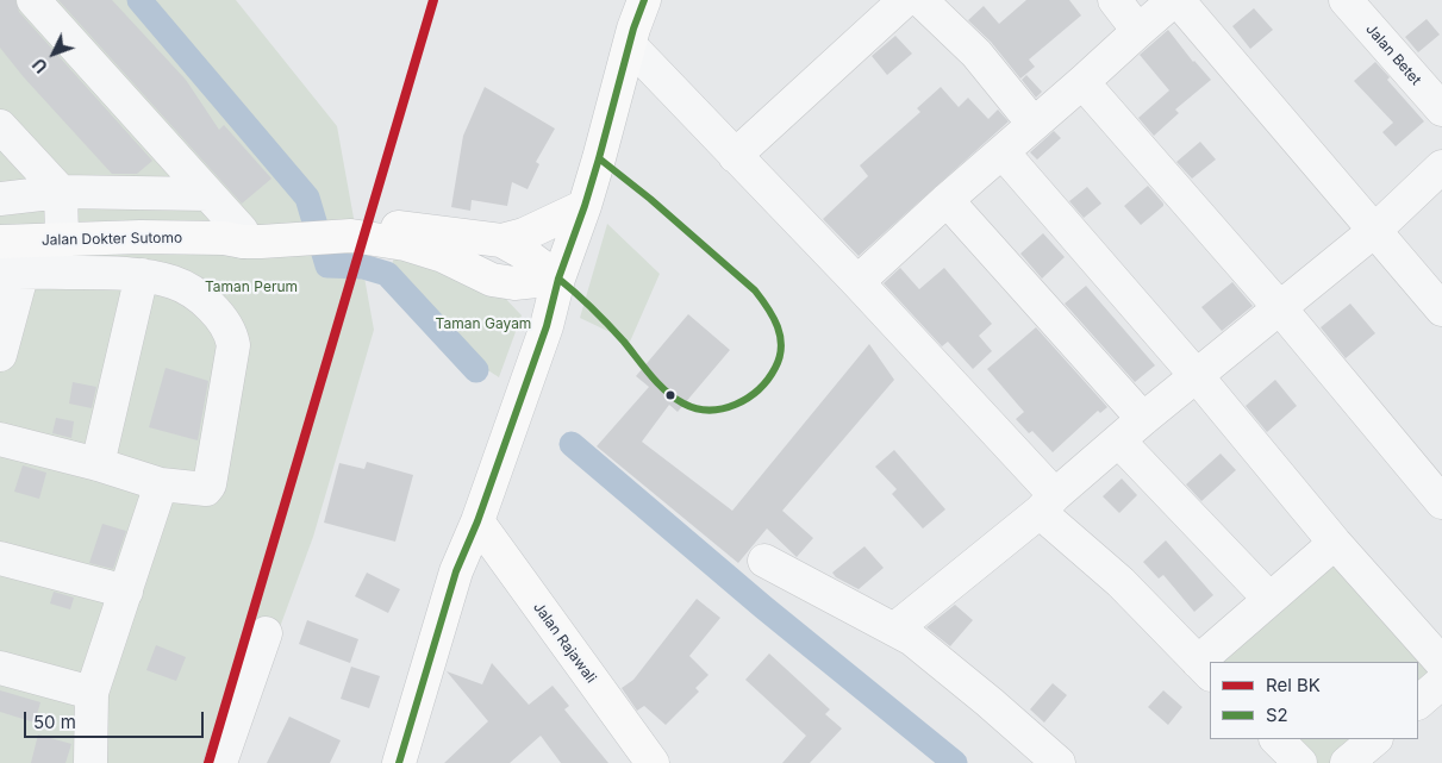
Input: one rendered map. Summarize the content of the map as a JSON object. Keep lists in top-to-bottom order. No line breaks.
{"streets":{"main road":["Jalan Dokter Sutomo","Jalan Rajawali"],"street":["Jalan Betet"]},"parks":["Taman Perum","Taman Gayam"],"lines":["rail line BK","transit line S2"],"legend":["Rel BK","S2"],"scale_bar":"50 m","north":"bottom left"}
